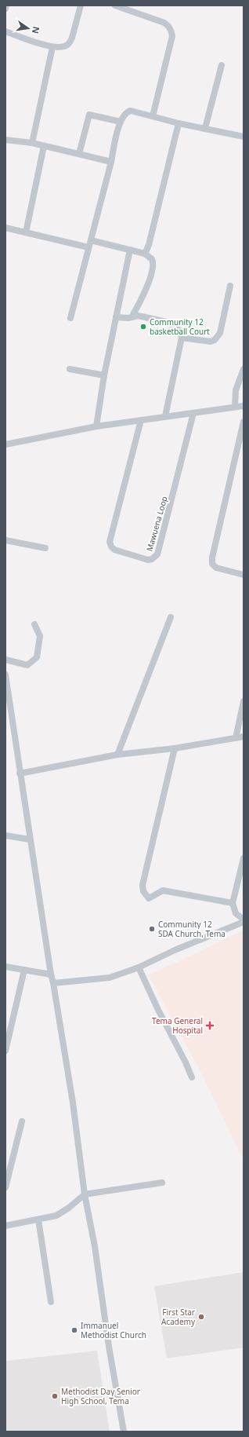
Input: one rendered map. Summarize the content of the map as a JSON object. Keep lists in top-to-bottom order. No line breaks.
{"streets":{"street":["Mawuena Loop"]},"places":{"other":["Community 12 basketball Court","Community 12 SDA Church, Tema","First Star Academy","Immanuel Methodist Church","Methodist Day Senior High School, Tema"],"health":["Tema General Hospital"]},"north":"right"}
